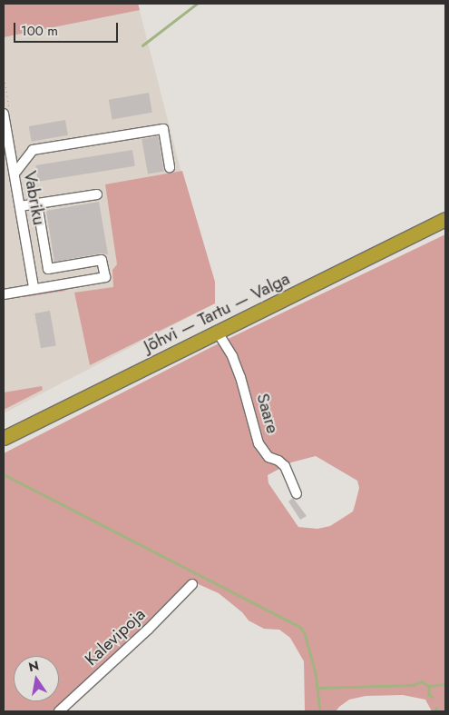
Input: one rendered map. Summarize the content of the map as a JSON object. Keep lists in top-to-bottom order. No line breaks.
{"streets":{"highway":["Jõhvi — Tartu — Valga"],"street":["Vabriku","Saare","Kalevipoja"]},"crossings":[["Jõhvi — Tartu — Valga","Saare"]],"scale_bar":"100 m","north":"top"}
